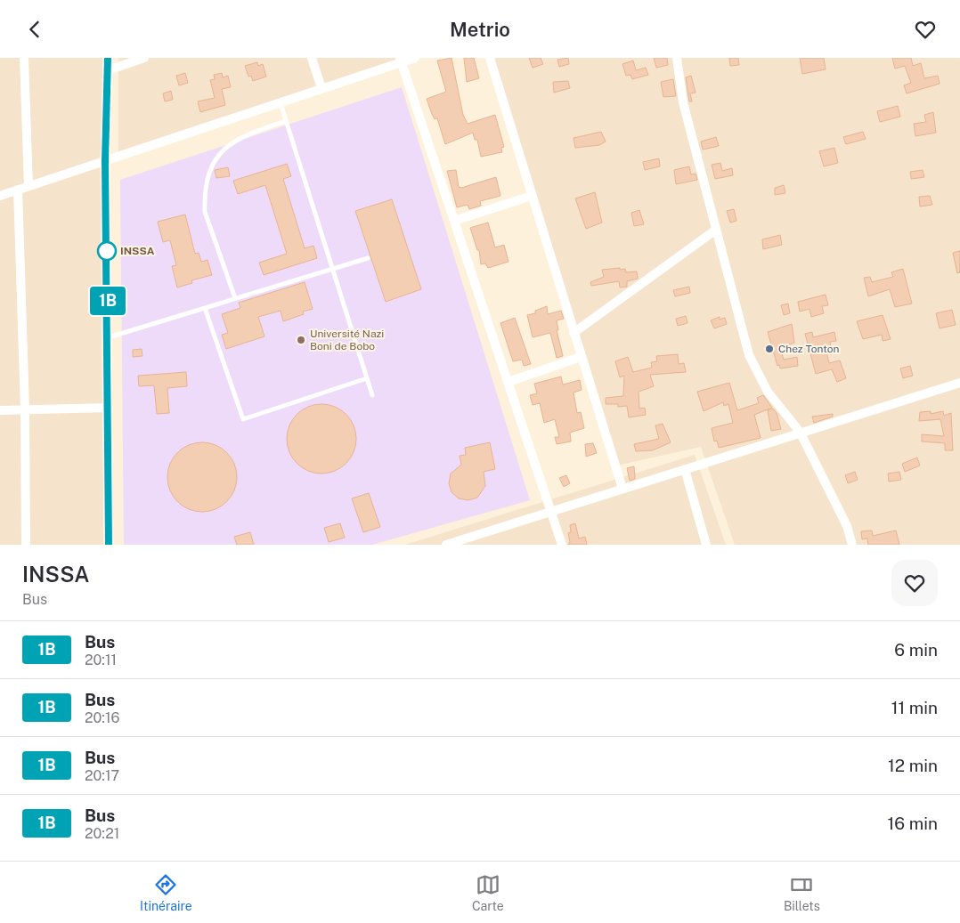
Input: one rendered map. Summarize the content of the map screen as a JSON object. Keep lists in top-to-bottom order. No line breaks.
{"places":["INSSA","Université Nazi Boni de Bobo","Chez Tonton"],"lines":["bus line 1B"],"page":{"header":"Metrio","on_map":"1B","heading":["INSSA","Bus"],"list":[{"mark":"1B","name":"Bus","note":"20:11","value":"6 min"},{"mark":"1B","name":"Bus","note":"20:16","value":"11 min"},{"mark":"1B","name":"Bus","note":"20:17","value":"12 min"},{"mark":"1B","name":"Bus","note":"20:21","value":"16 min"}],"tabs":["Itinéraire","Carte","Billets"]}}
